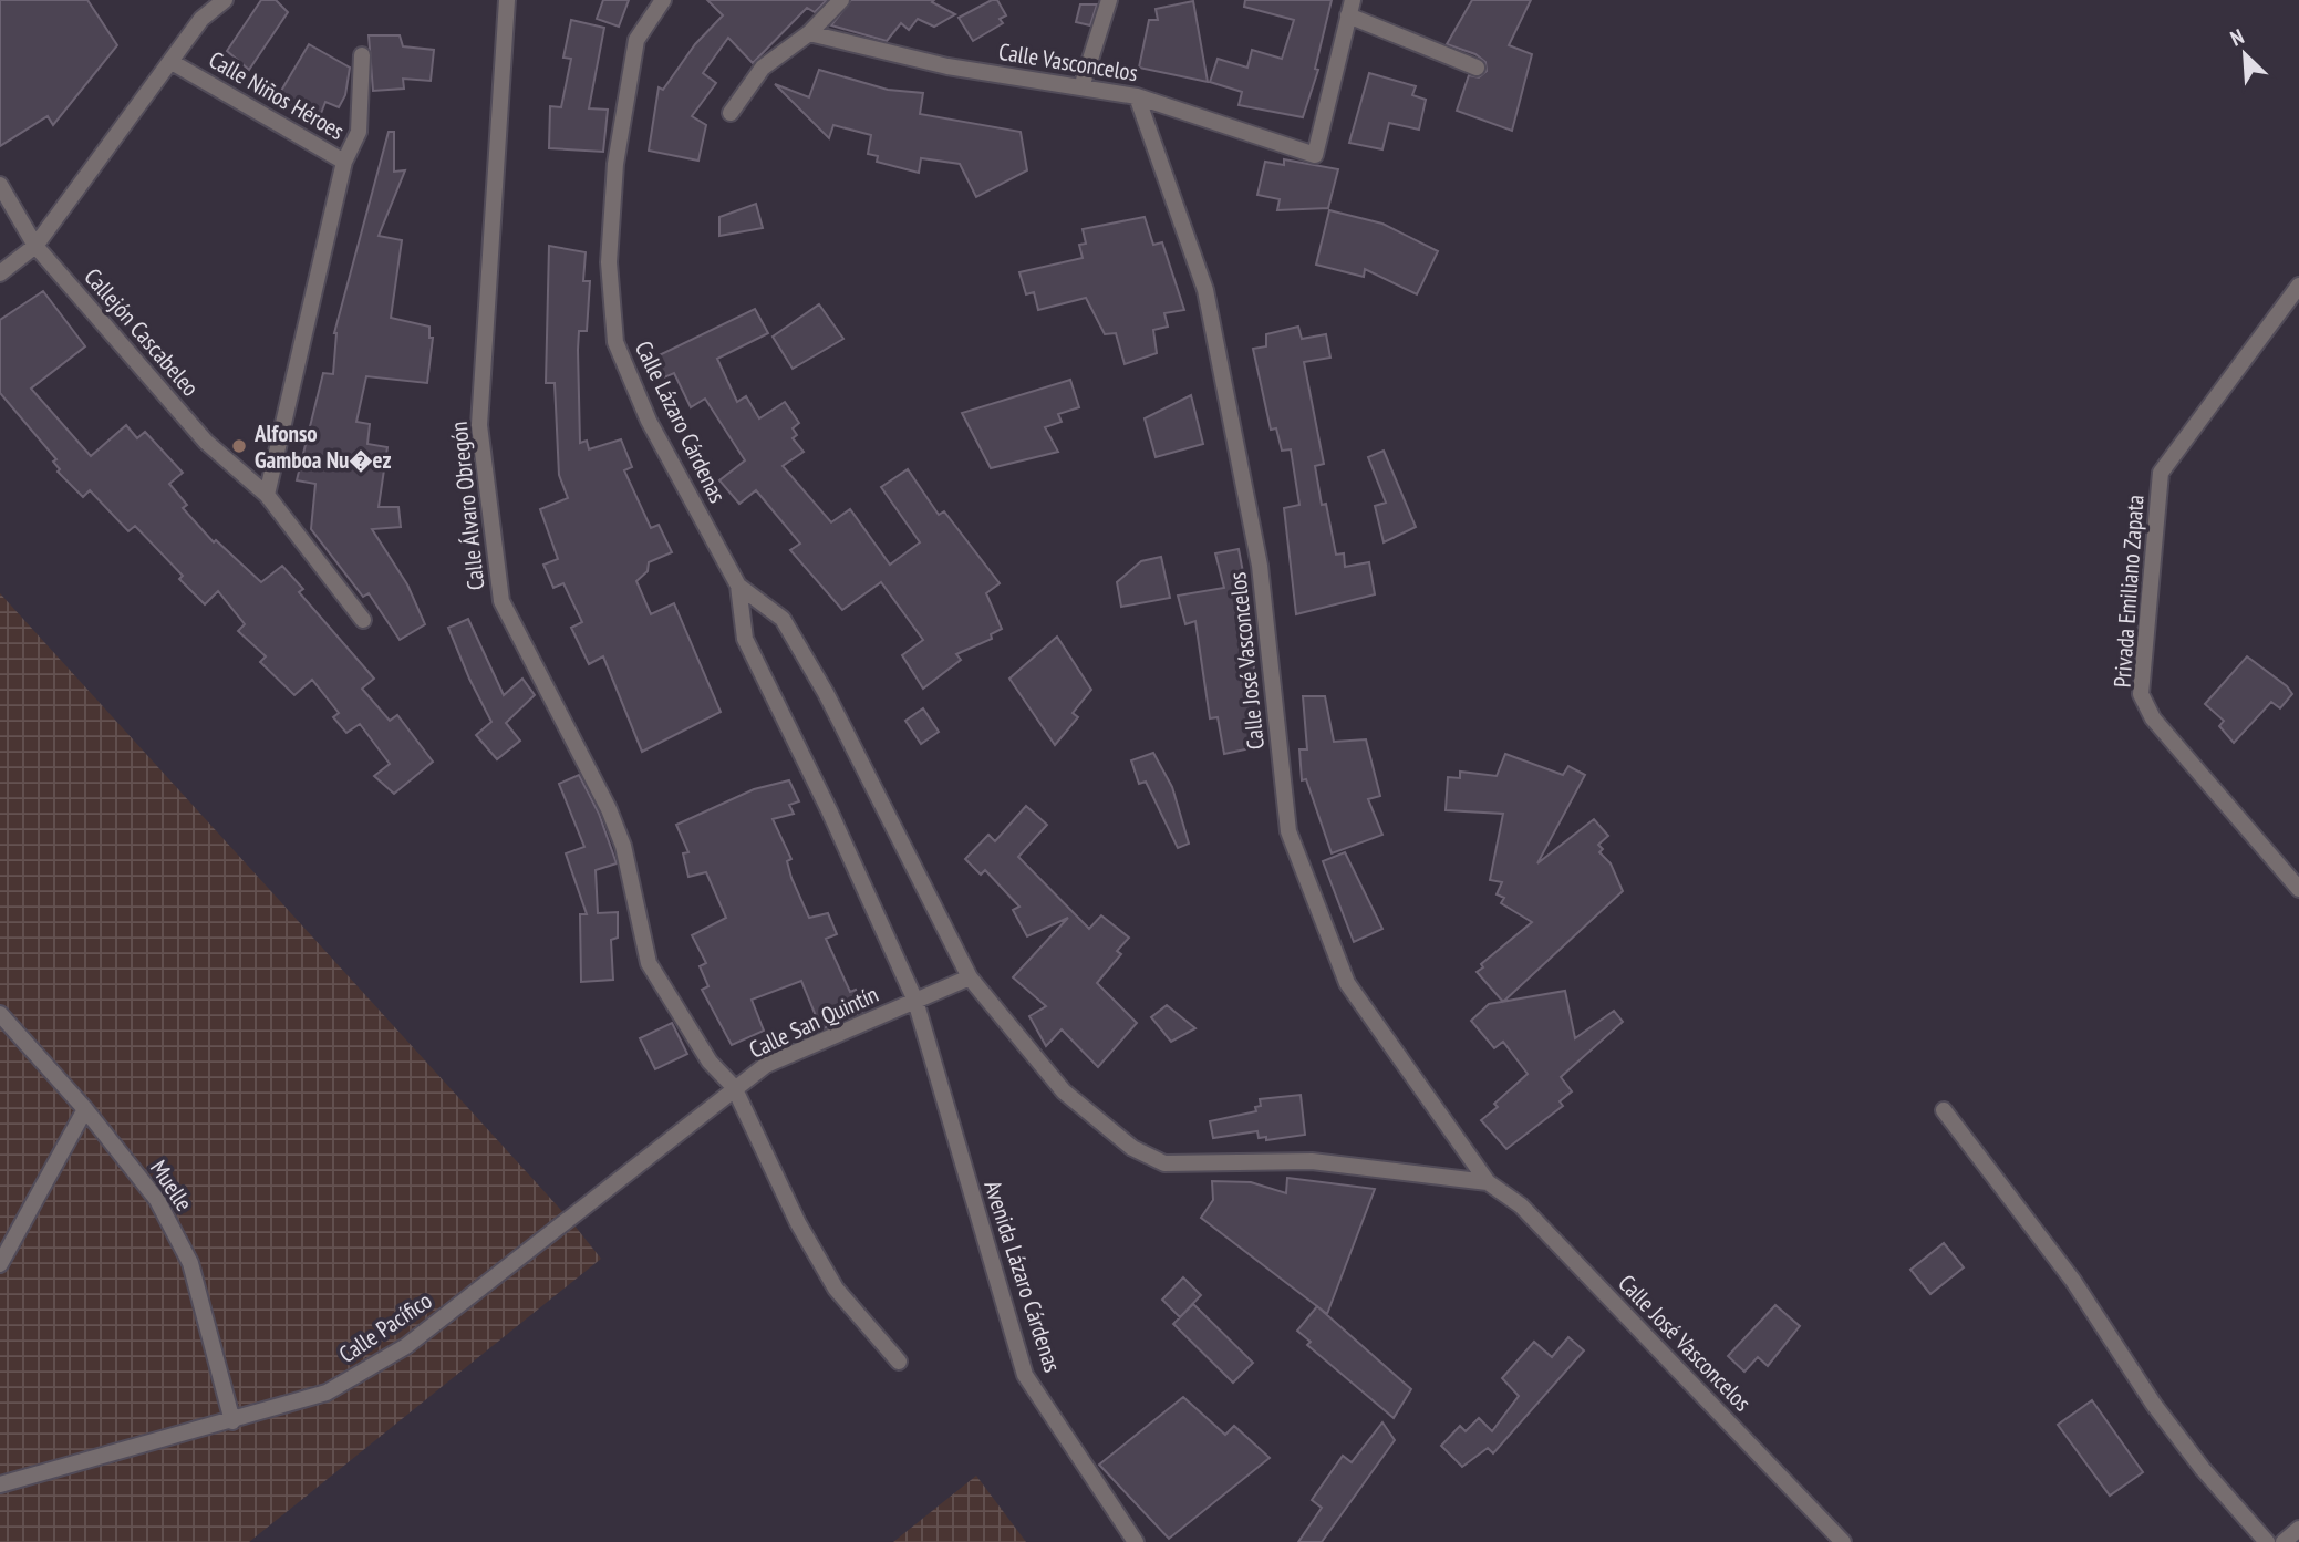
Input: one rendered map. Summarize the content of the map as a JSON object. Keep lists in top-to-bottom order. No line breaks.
{"streets":{"street":["Calle Vasconcelos","Calle Niños Héroes","Callejón Cascabeleo","Calle Lázaro Cárdenas","Calle Álvaro Obregón","Privada Emiliano Zapata","Calle José Vasconcelos","Calle San Quintín","Muelle","Avenida Lázaro Cárdenas","Calle Pacífico"]},"crossings":[["Calle Vasconcelos","Calle José Vasconcelos"],["Calle Niños Héroes","Callejón Cascabeleo"],["Calle Lázaro Cárdenas","Calle José Vasconcelos"],["Calle Lázaro Cárdenas","Calle San Quintín"],["Calle Lázaro Cárdenas","Avenida Lázaro Cárdenas"],["Calle Álvaro Obregón","Calle San Quintín"],["Calle Álvaro Obregón","Calle Pacífico"],["Calle San Quintín","Avenida Lázaro Cárdenas"],["Calle San Quintín","Calle Pacífico"],["Muelle","Calle Pacífico"]],"places":["Alfonso Gamboa Nu�ez"],"north":"top left"}
